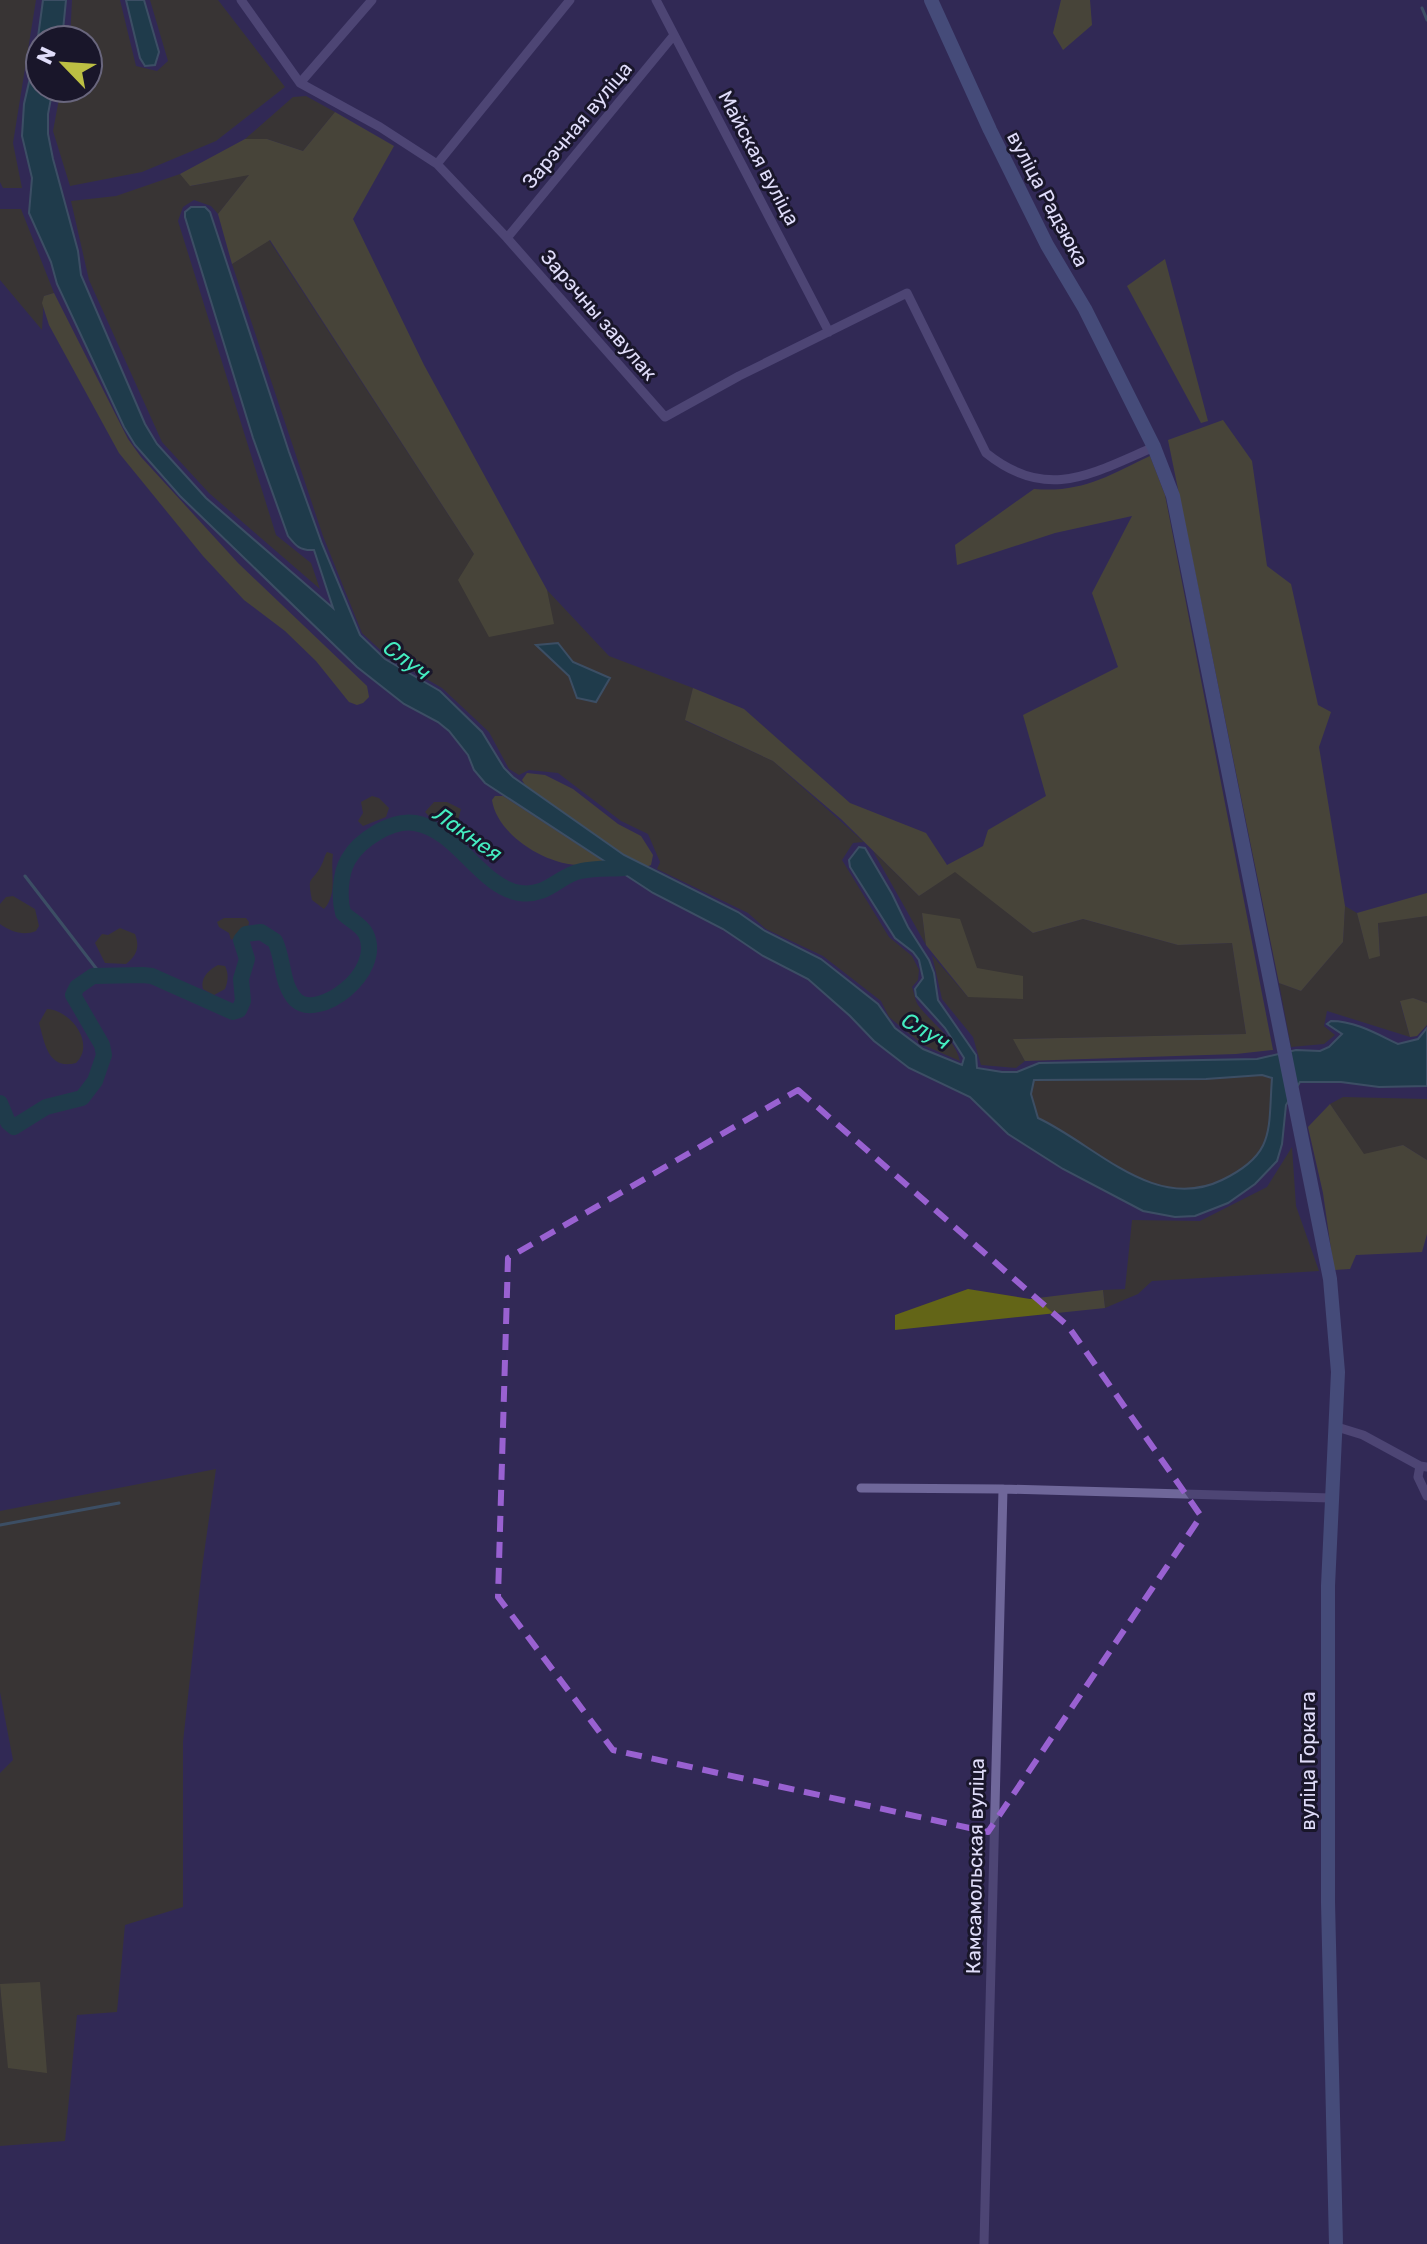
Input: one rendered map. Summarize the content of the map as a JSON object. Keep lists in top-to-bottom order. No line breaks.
{"streets":{"main road":["вуліца Радзюка","вуліца Горкага"],"street":["Зарэчная вуліца","Майская вуліца","Зарэчны завулак","Камсамольская вуліца"]},"crossings":[["Зарэчная вуліца","Майская вуліца"],["Зарэчная вуліца","Зарэчны завулак"],["Майская вуліца","Зарэчны завулак"],["вуліца Радзюка","вуліца Горкага"]],"water":["Случ","Лакнея"],"north":"top left"}
